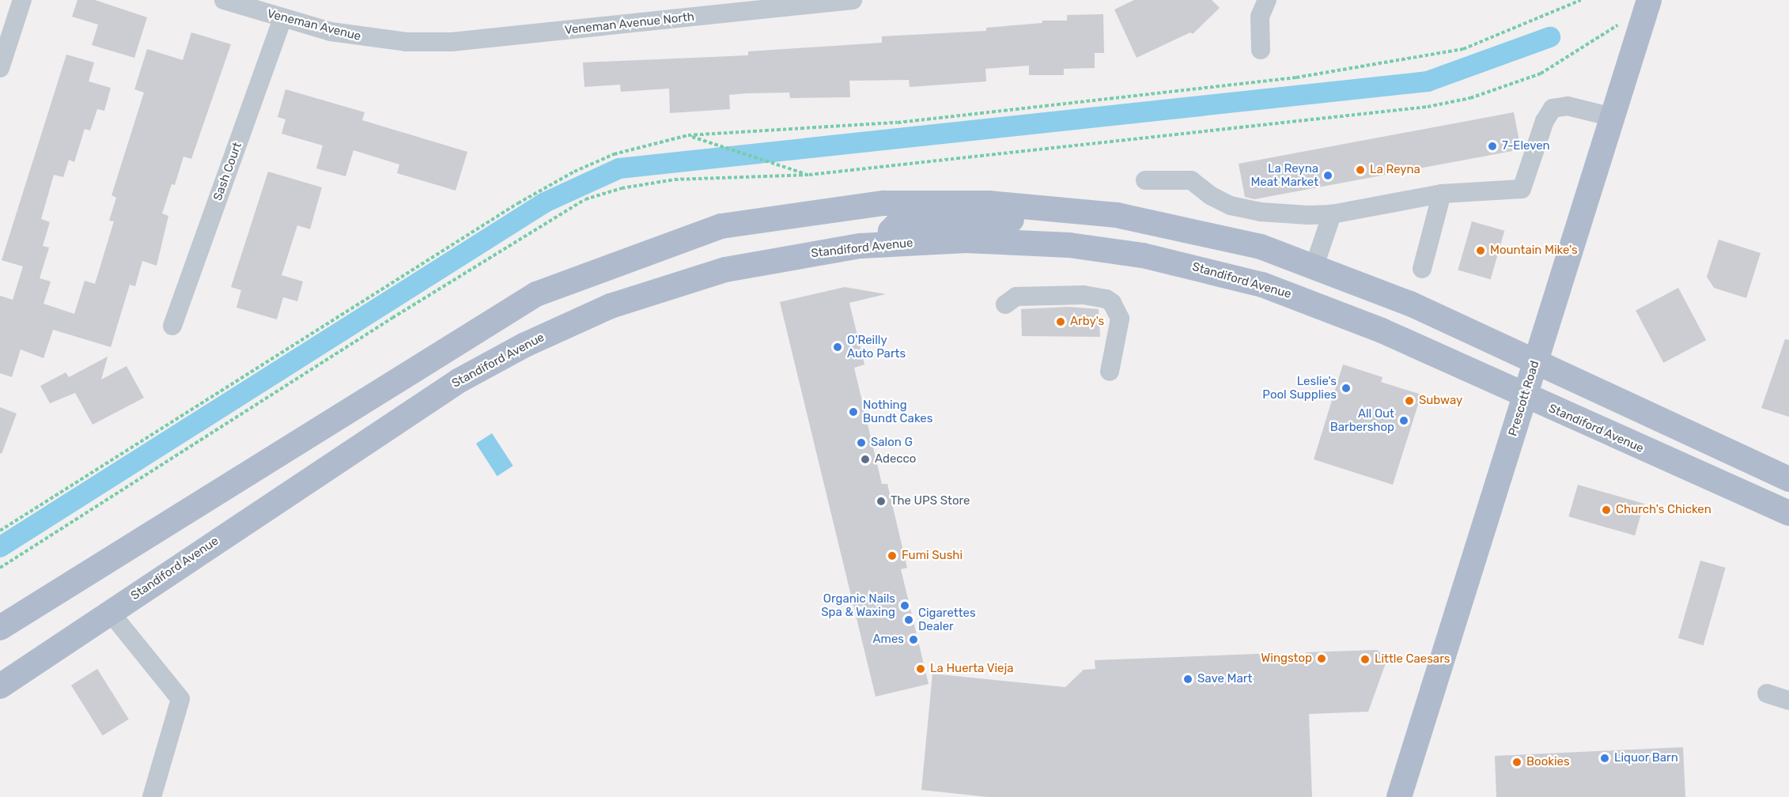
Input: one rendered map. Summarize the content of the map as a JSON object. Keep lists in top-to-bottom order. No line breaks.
{"streets":{"main road":["Standiford Avenue","Prescott Road"],"street":["Veneman Avenue North","Veneman Avenue","Sash Court"]},"crossings":[["Veneman Avenue North","Veneman Avenue"],["Veneman Avenue","Sash Court"],["Standiford Avenue","Prescott Road"]],"places":["7-Eleven","La Reyna","La Reyna Meat Market","Mountain Mike's","Arby's","O'Reilly Auto Parts","Leslie's Pool Supplies","Subway","Nothing Bundt Cakes","All Out Barbershop","Salon G","Adecco","The UPS Store","Church's Chicken","Fumi Sushi","Organic Nails Spa & Waxing","Cigarettes Dealer","Ames","Wingstop","Little Caesars","La Huerta Vieja","Save Mart","Liquor Barn","Bookies"]}
